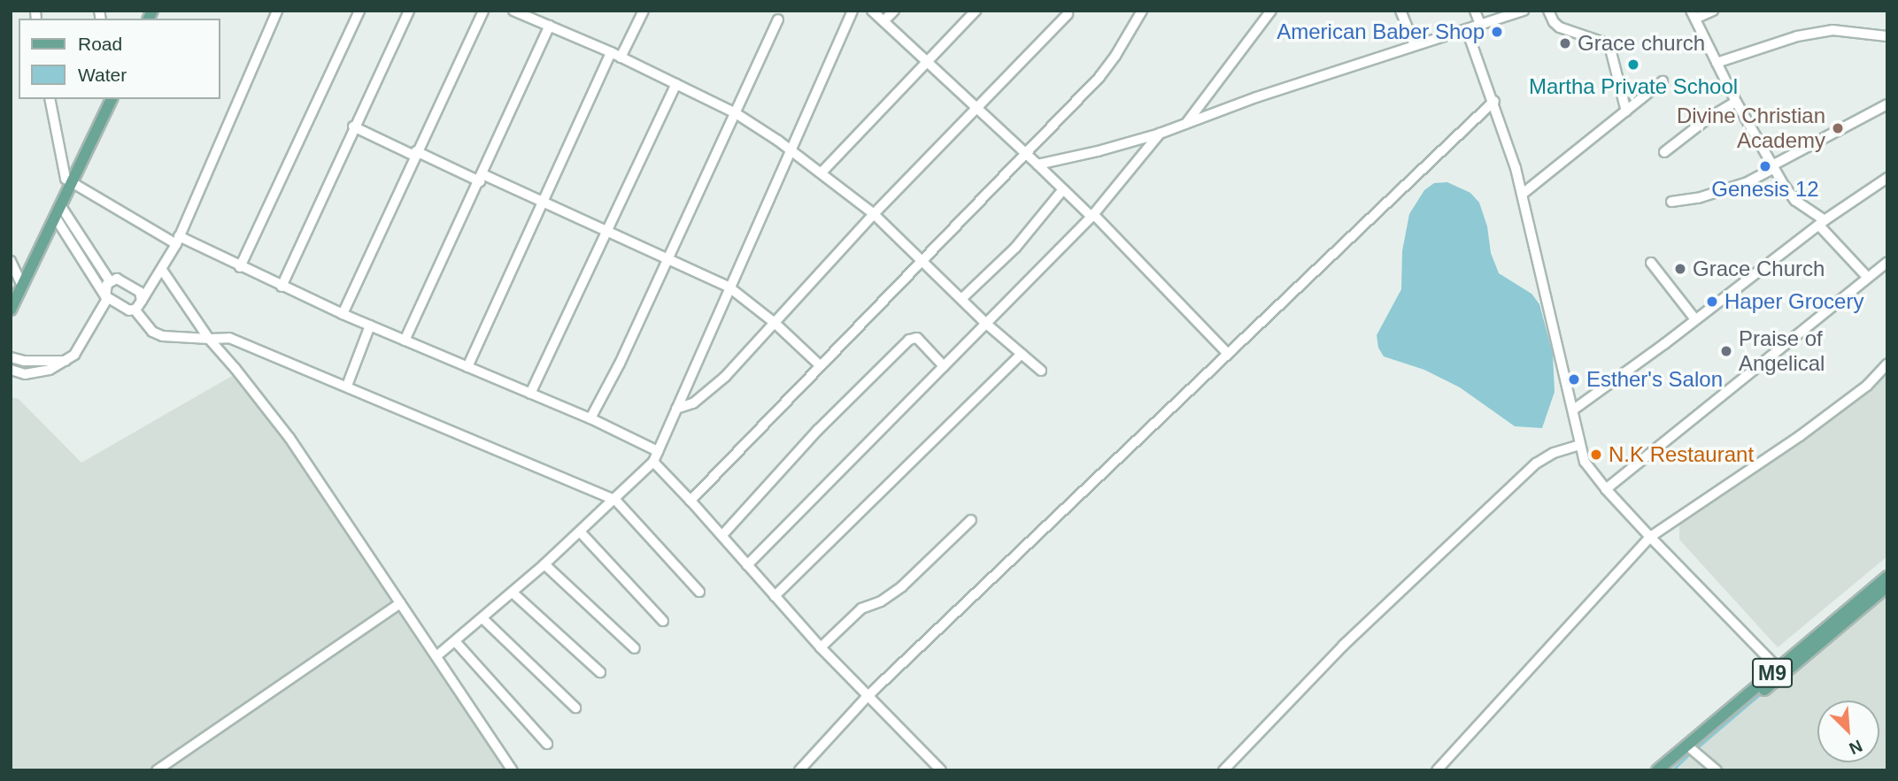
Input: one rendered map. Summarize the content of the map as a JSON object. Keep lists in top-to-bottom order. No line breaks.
{"streets":{"main road":["M9"]},"places":["American Baber Shop","Grace church","Martha Private School","Divine Christian Academy","Genesis 12","Grace Church","Haper Grocery","Praise of Angelical","Esther's Salon","N.K Restaurant"],"legend":["Road","Water"],"north":"bottom right"}
